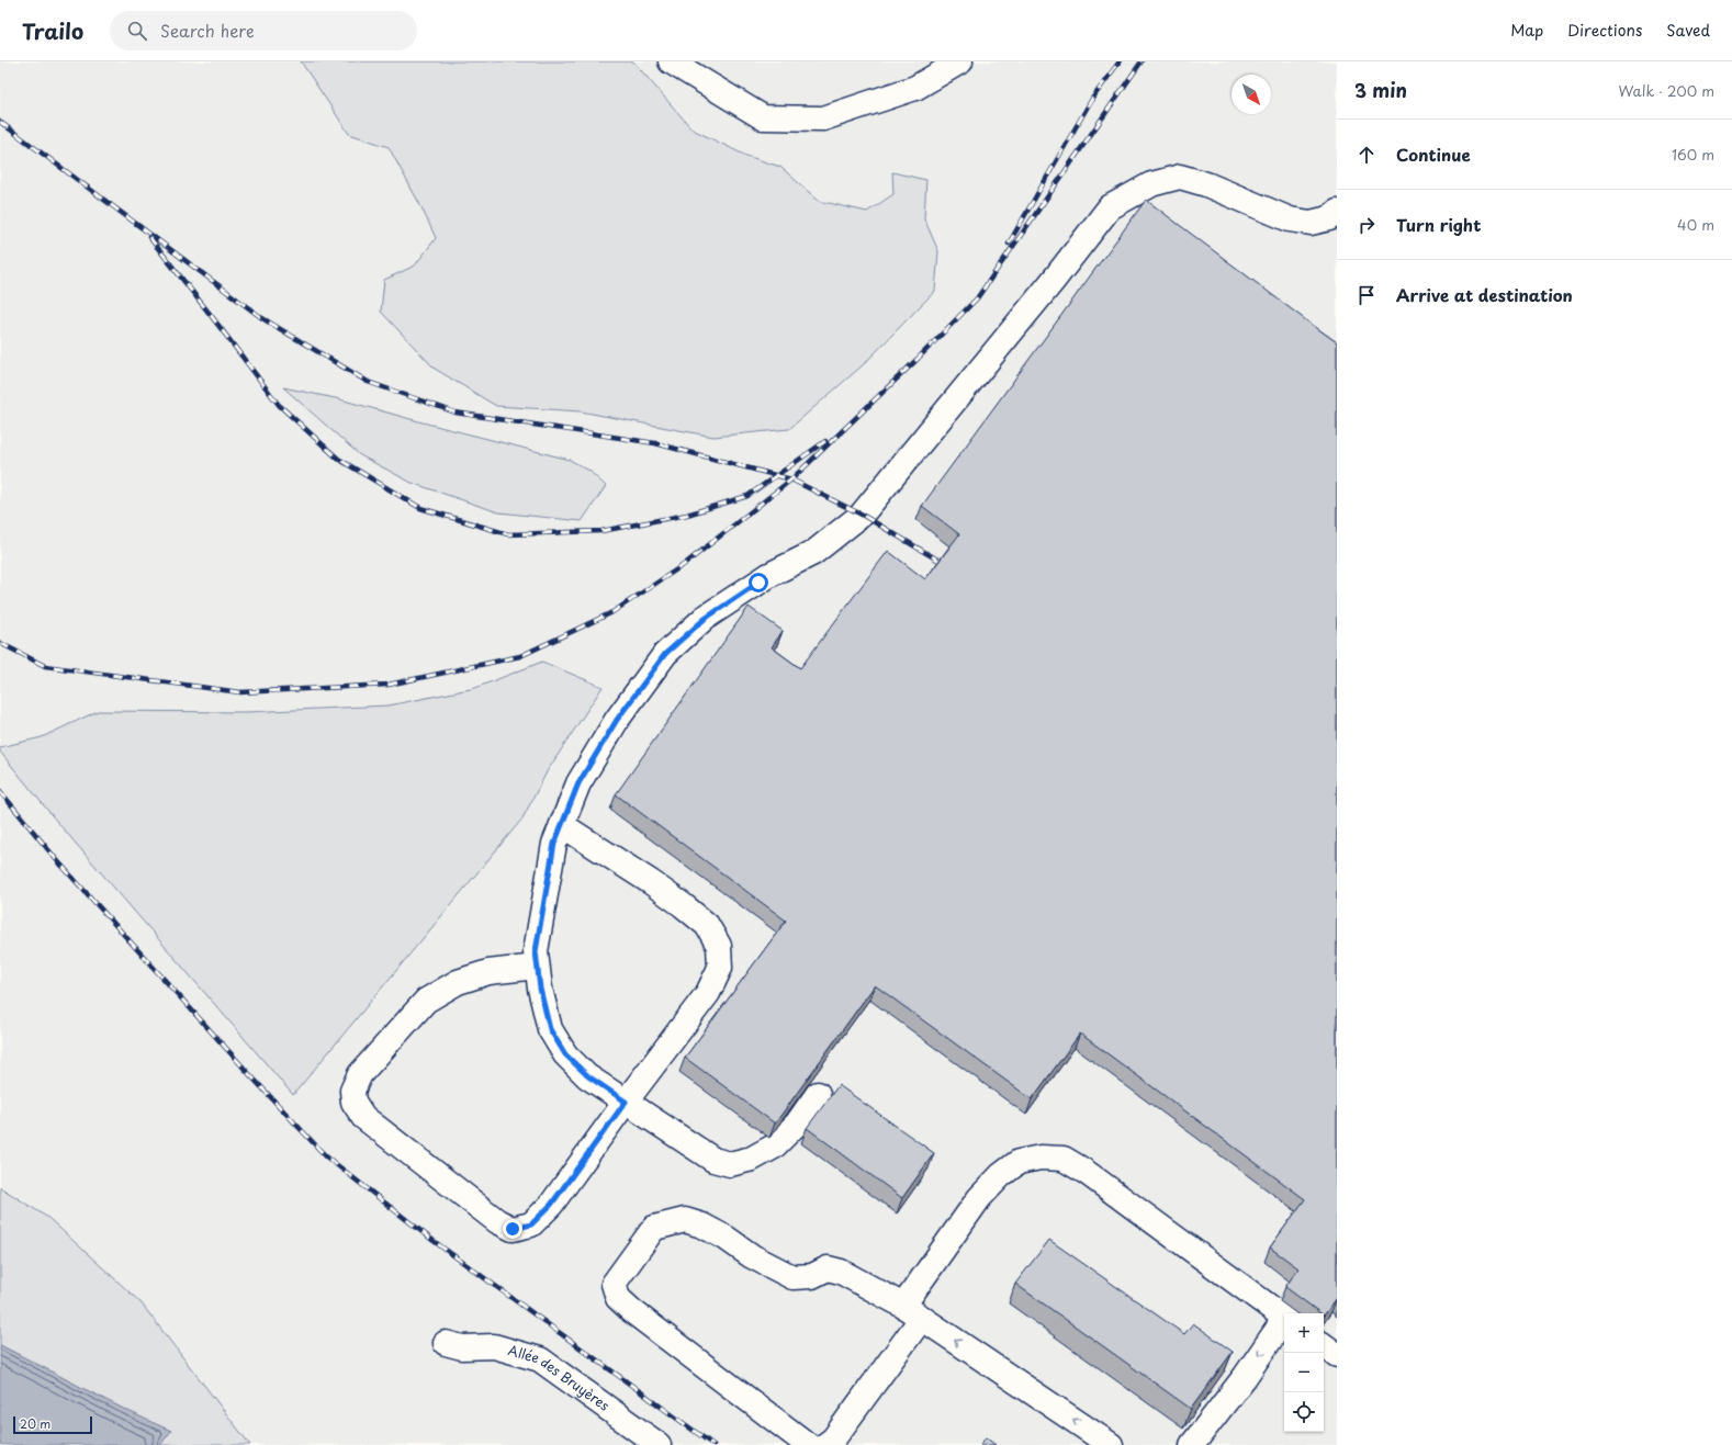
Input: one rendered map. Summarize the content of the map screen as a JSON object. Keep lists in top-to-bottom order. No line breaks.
{"streets":{"street":["Allée des Bruyères"]},"scale_bar":"20 m","north":"bottom right","page":{"header":"Trailo","search":"Search here","nav":["Map","Directions","Saved"],"heading":["3 min","Walk · 200 m"],"list":[["Continue","160 m"],["Turn right","40 m"],"Arrive at destination"],"map_buttons":["+","−"],"scale":"20 m"}}
